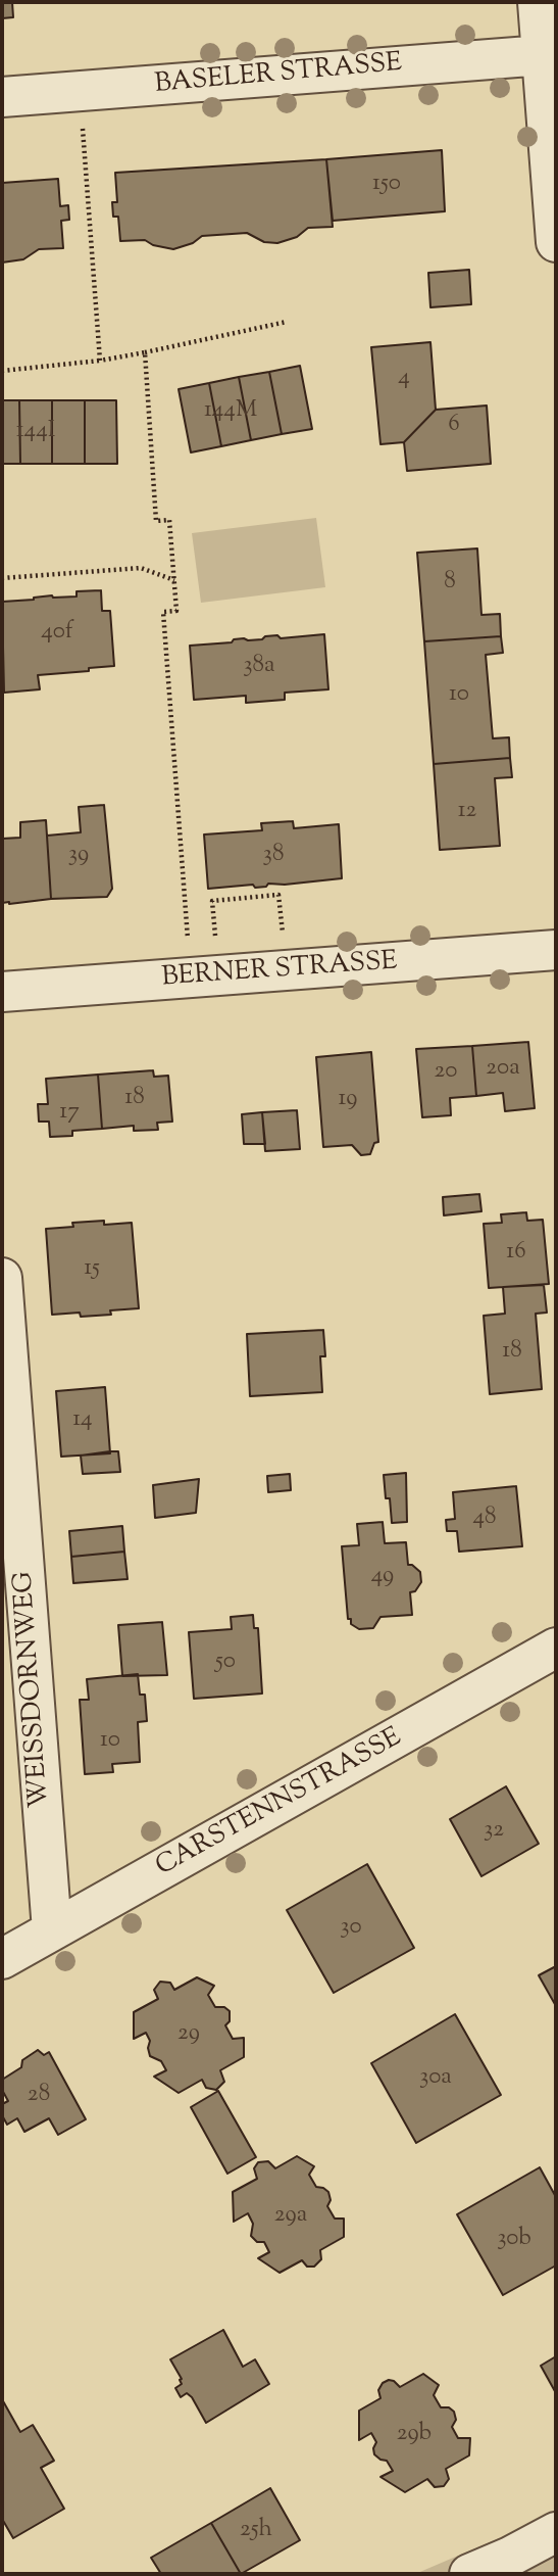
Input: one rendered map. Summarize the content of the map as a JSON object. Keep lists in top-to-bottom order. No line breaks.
{"streets":{"street":["BASELER STRASSE","BERNER STRASSE","WEISSDORNWEG","CARSTENNSTRASSE"]},"crossings":[["WEISSDORNWEG","CARSTENNSTRASSE"]],"house_numbers":["150","4","144M","6","144I","8","40f","38a","10","12","39","38","20a","20","18","19","17","16","15","18","14","48","49","50","10","32","30","29","30a","28","29a","30b","29b","25h"]}
